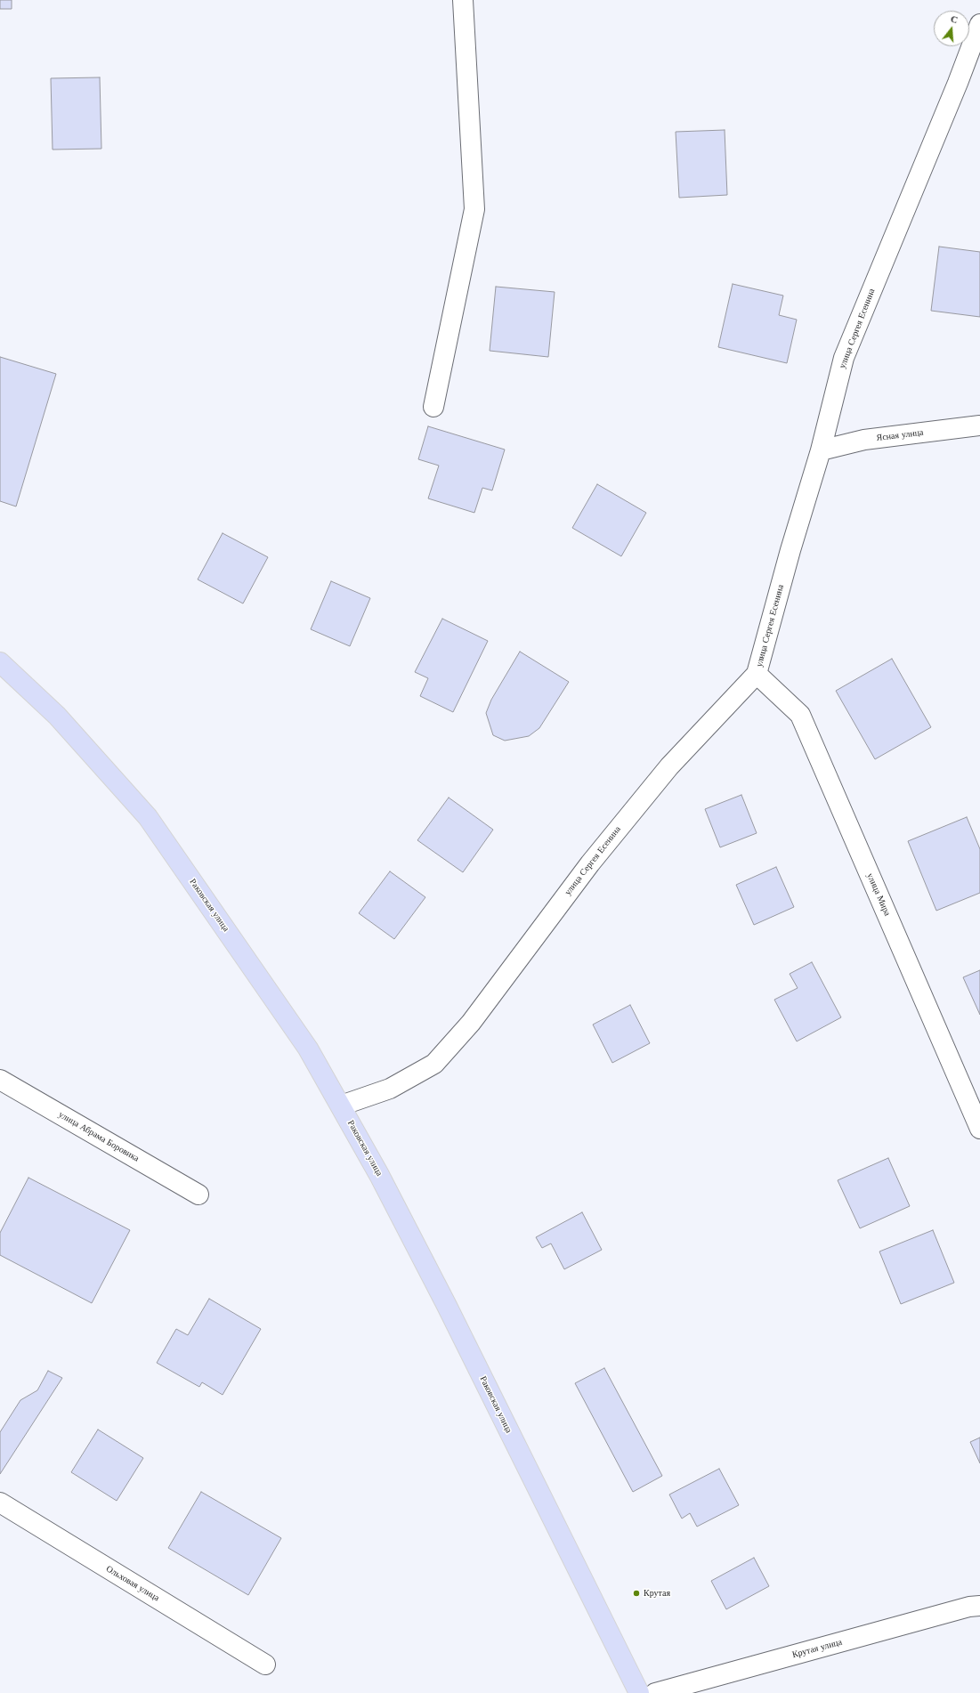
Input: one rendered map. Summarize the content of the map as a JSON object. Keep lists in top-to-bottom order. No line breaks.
{"streets":{"main road":["Раковская улица"],"street":["улица Сергея Есенина","Ясная улица","улица Мира","улица Абрама Боровика","Ольховая улица","Крутая улица"]},"crossings":[["улица Сергея Есенина","Ясная улица"],["улица Сергея Есенина","улица Мира"],["улица Сергея Есенина","Раковская улица"]],"places":["Крутая"],"north":"top"}
